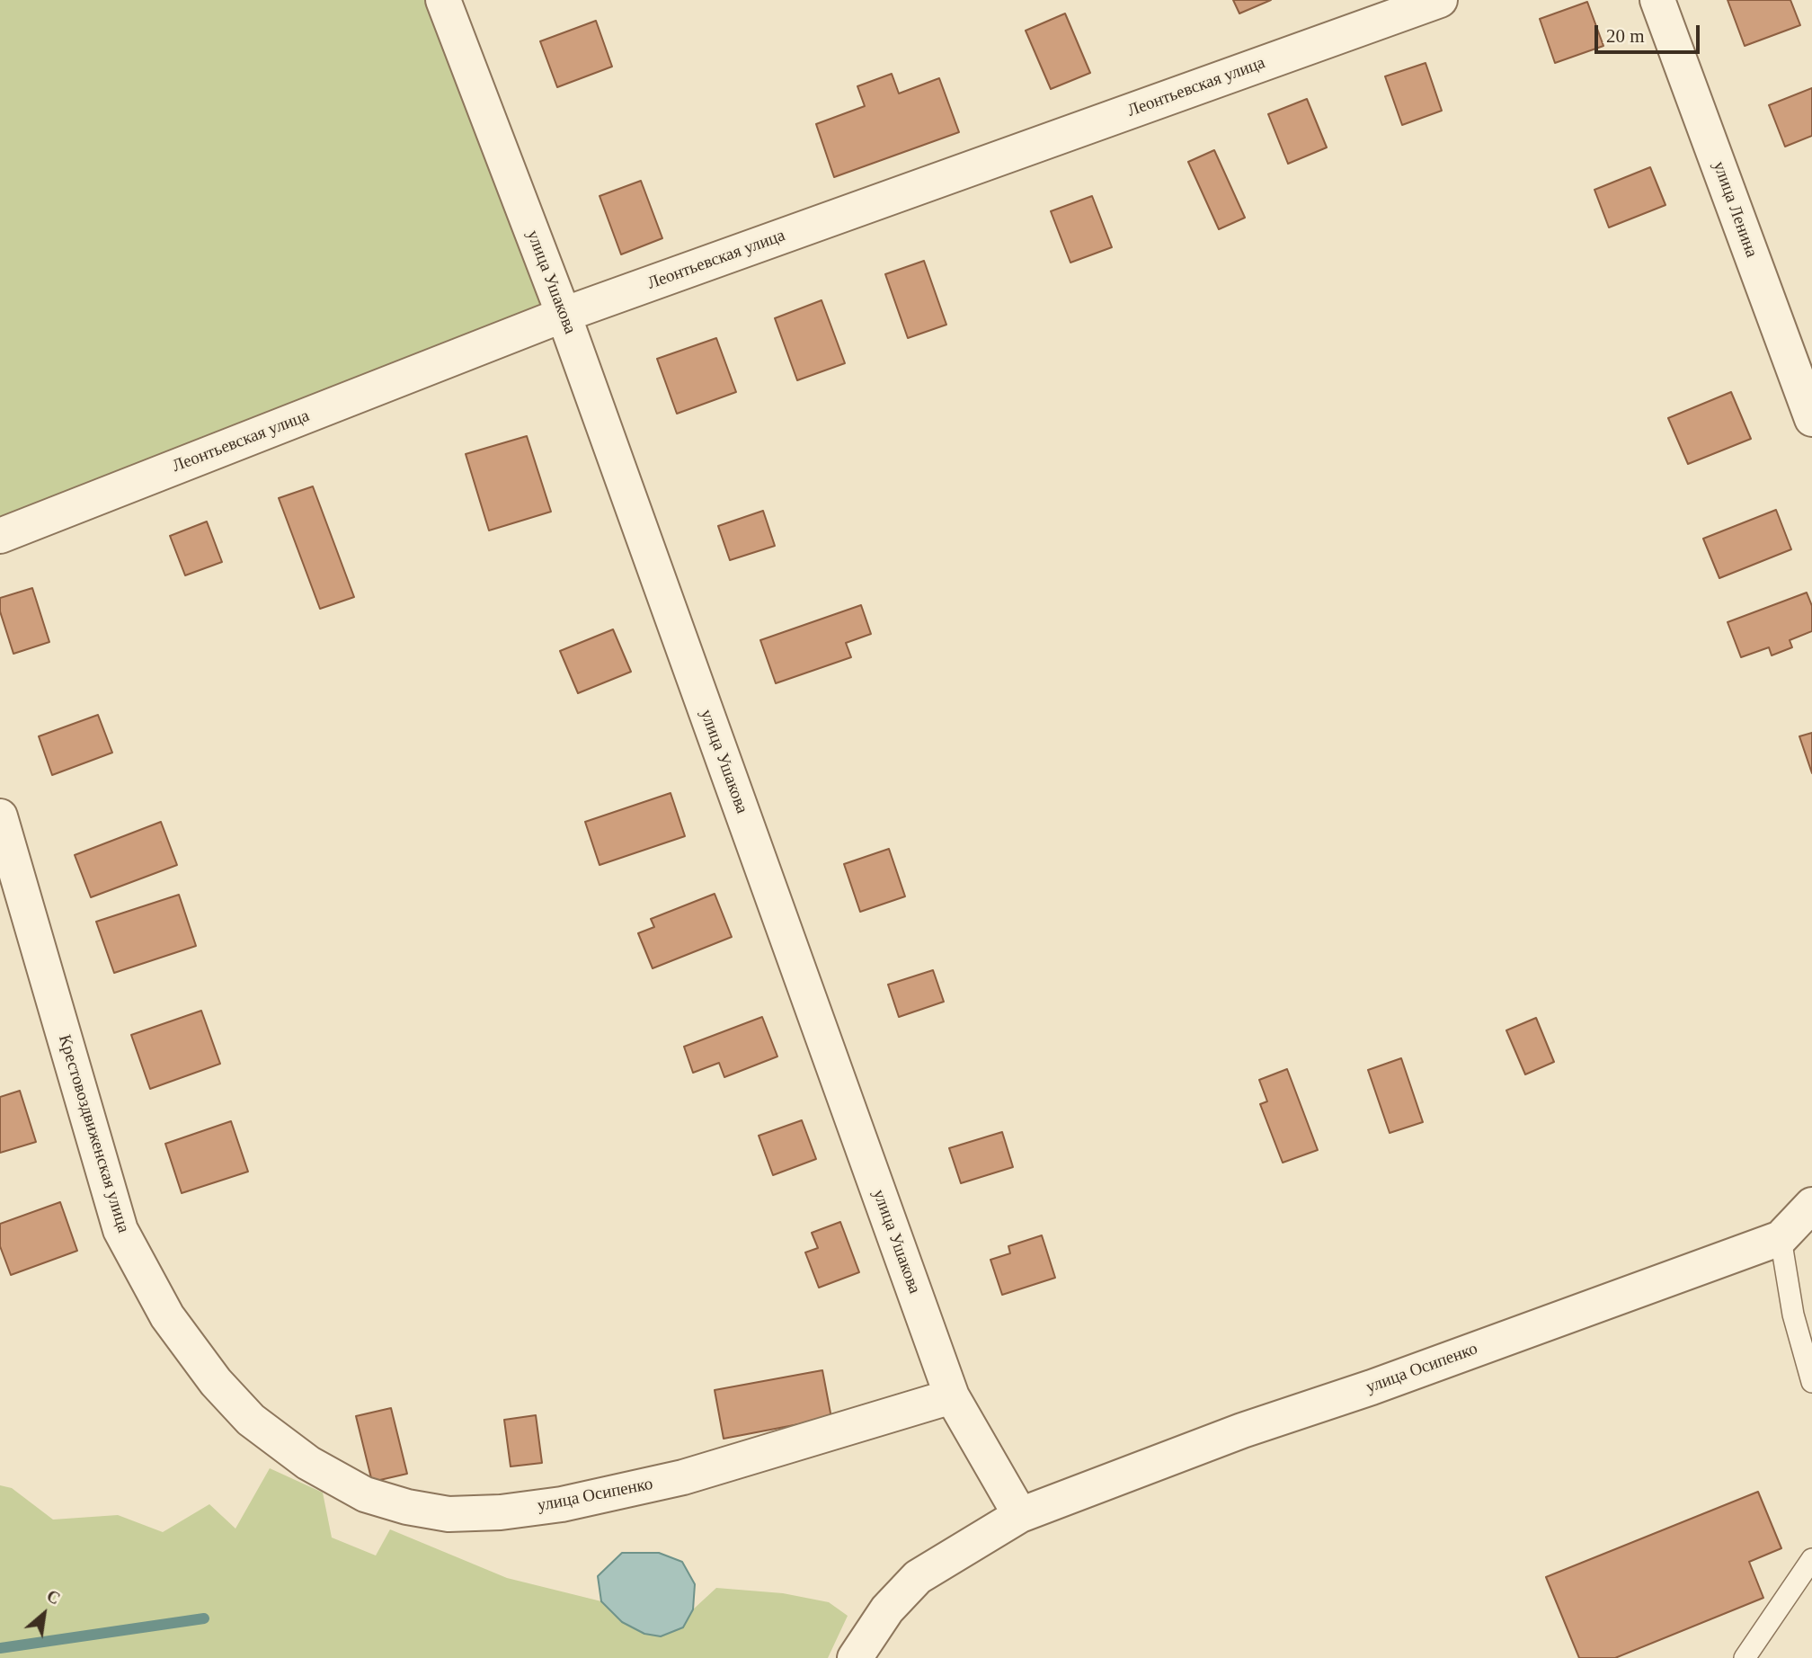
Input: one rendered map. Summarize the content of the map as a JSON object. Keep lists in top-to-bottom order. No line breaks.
{"streets":{"street":["Леонтьевская улица","улица Ленина","улица Ушакова","Крестовоздвиженская улица","улица Осипенко"]},"crossings":[["Леонтьевская улица","улица Ушакова"],["улица Ушакова","улица Осипенко"],["Крестовоздвиженская улица","улица Осипенко"]],"scale_bar":"20 m","north":"top right"}
